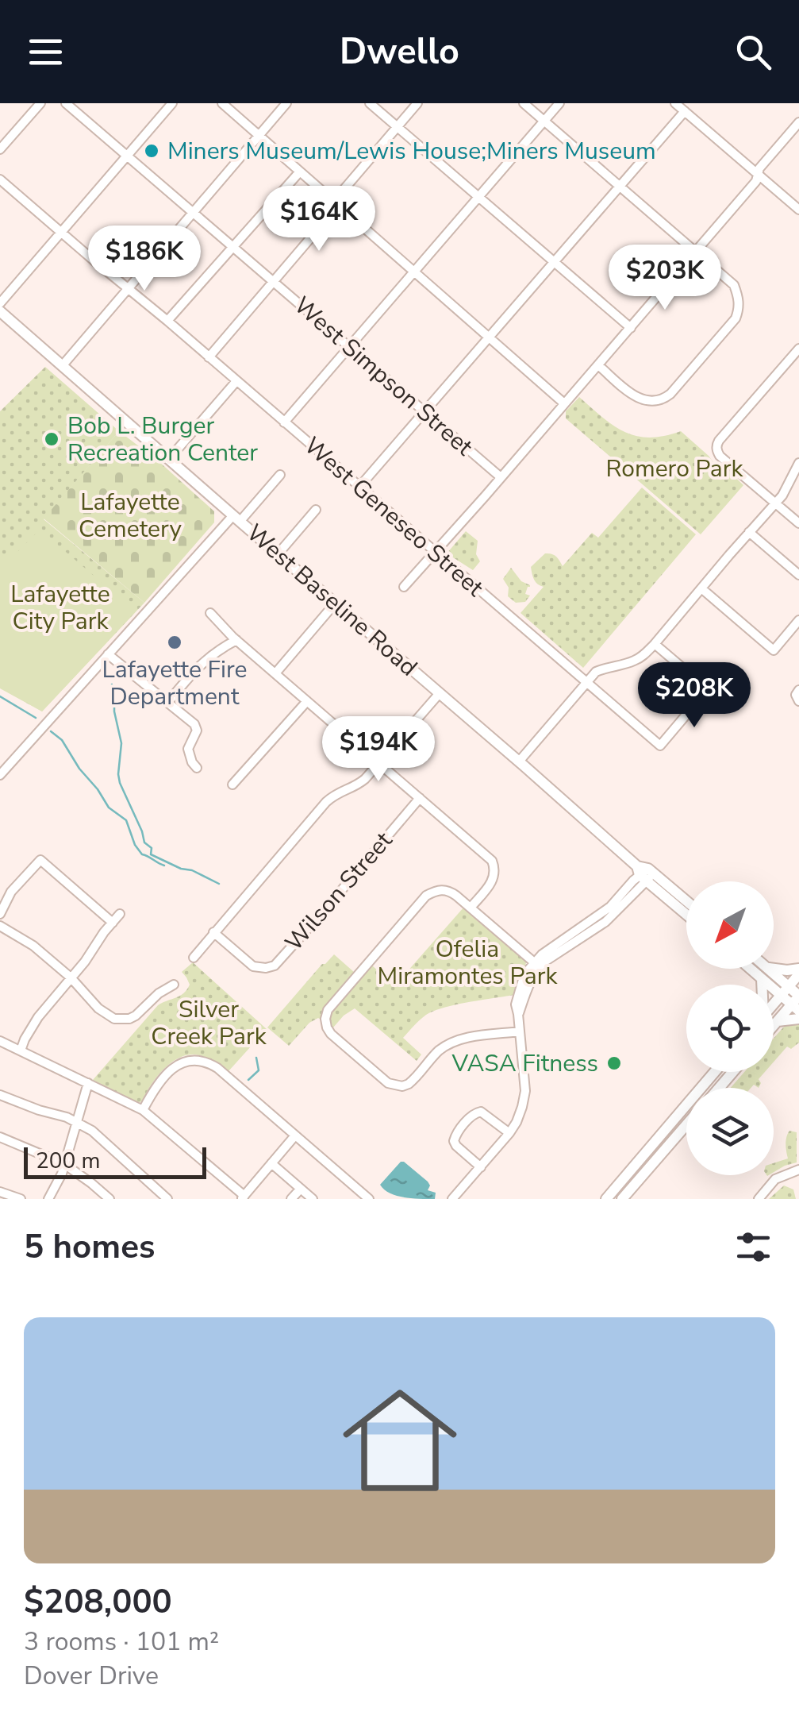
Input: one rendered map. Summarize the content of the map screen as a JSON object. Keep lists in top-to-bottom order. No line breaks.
{"streets":{"main road":["West Baseline Road"],"street":["West Simpson Street","West Geneseo Street","Wilson Street"]},"parks":["Romero Park","Lafayette Cemetery","Lafayette City Park","Ofelia Miramontes Park","Silver Creek Park"],"places":["Miners Museum/Lewis House;Miners Museum","Bob L. Burger Recreation Center","Lafayette Fire Department","VASA Fitness"],"scale_bar":"200 m","north":"bottom left","page":{"header":"Dwello","price":["$164K","$186K","$203K","$208K","$194K"],"scale":"200 m","heading":"5 homes","list":[{"name":"$208,000","note":"3 rooms · 101 m² · Dover Drive"}]}}
